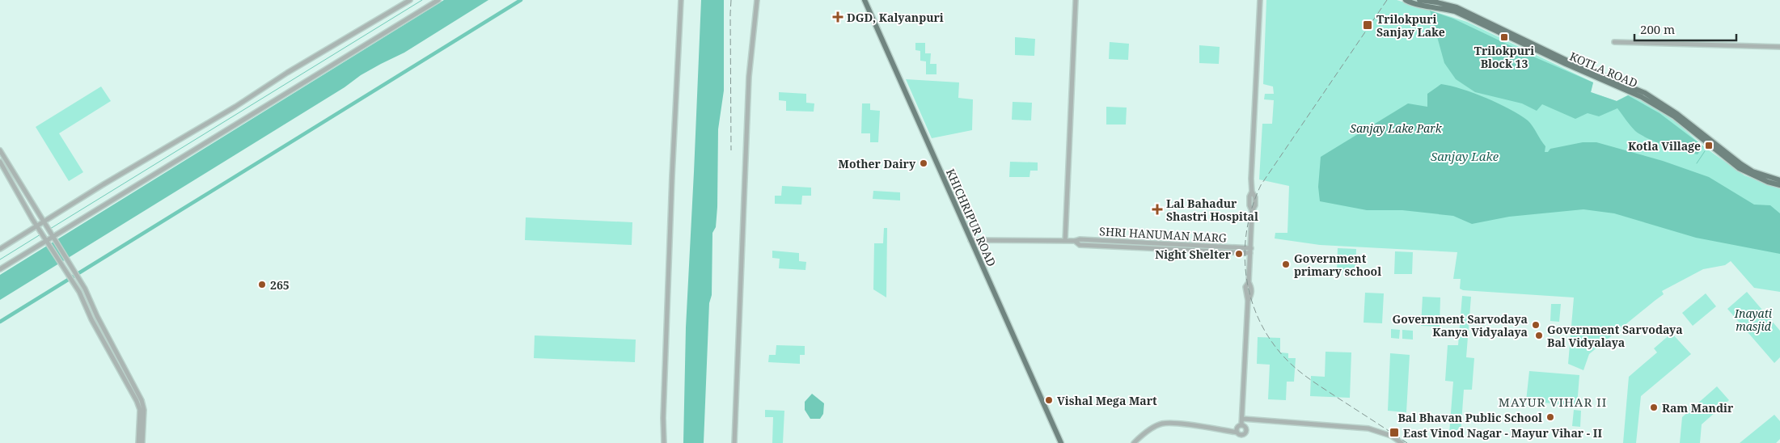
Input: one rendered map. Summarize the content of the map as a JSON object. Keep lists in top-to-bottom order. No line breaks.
{"streets":{"main road":["KOTLA ROAD","KHICHRIPUR ROAD"],"street":["SHRI HANUMAN MARG"]},"crossings":[["KHICHRIPUR ROAD","SHRI HANUMAN MARG"]],"districts":["MAYUR VIHAR II"],"water":["Sanjay Lake"],"parks":["Sanjay Lake Park","Inayati masjid"],"places":{"health":["DGD, Kalyanpuri","Lal Bahadur Shastri Hospital"],"transit":["Trilokpuri Sanjay Lake","Trilokpuri Block 13","Kotla Village","East Vinod Nagar - Mayur Vihar - II"],"other":["Mother Dairy","Night Shelter","Government primary school","265","Government Sarvodaya Kanya Vidyalaya","Government Sarvodaya Bal Vidyalaya","Vishal Mega Mart","Ram Mandir","Bal Bhavan Public School"]},"scale_bar":"200 m"}
